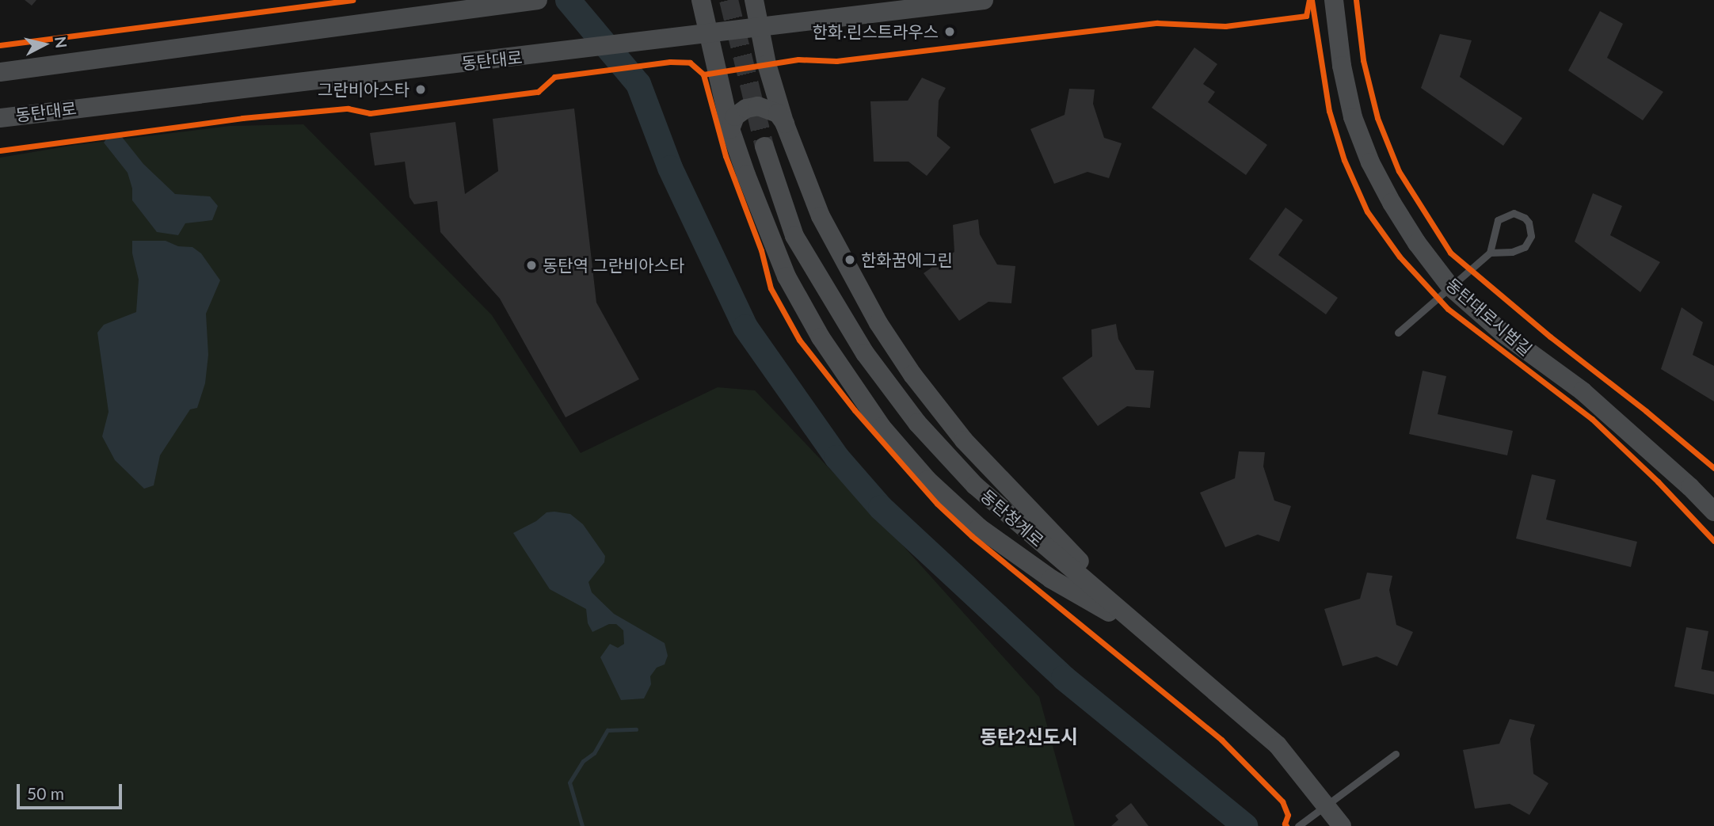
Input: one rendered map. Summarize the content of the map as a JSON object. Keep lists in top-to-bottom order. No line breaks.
{"streets":{"street":["동탄대로","동탄대로시범길","동탄청계로"]},"districts":["동탄2신도시"],"places":["한화.린스트라우스","그란비아스타","한화꿈에그린","동탄역 그란비아스타"],"scale_bar":"50 m","north":"right"}
